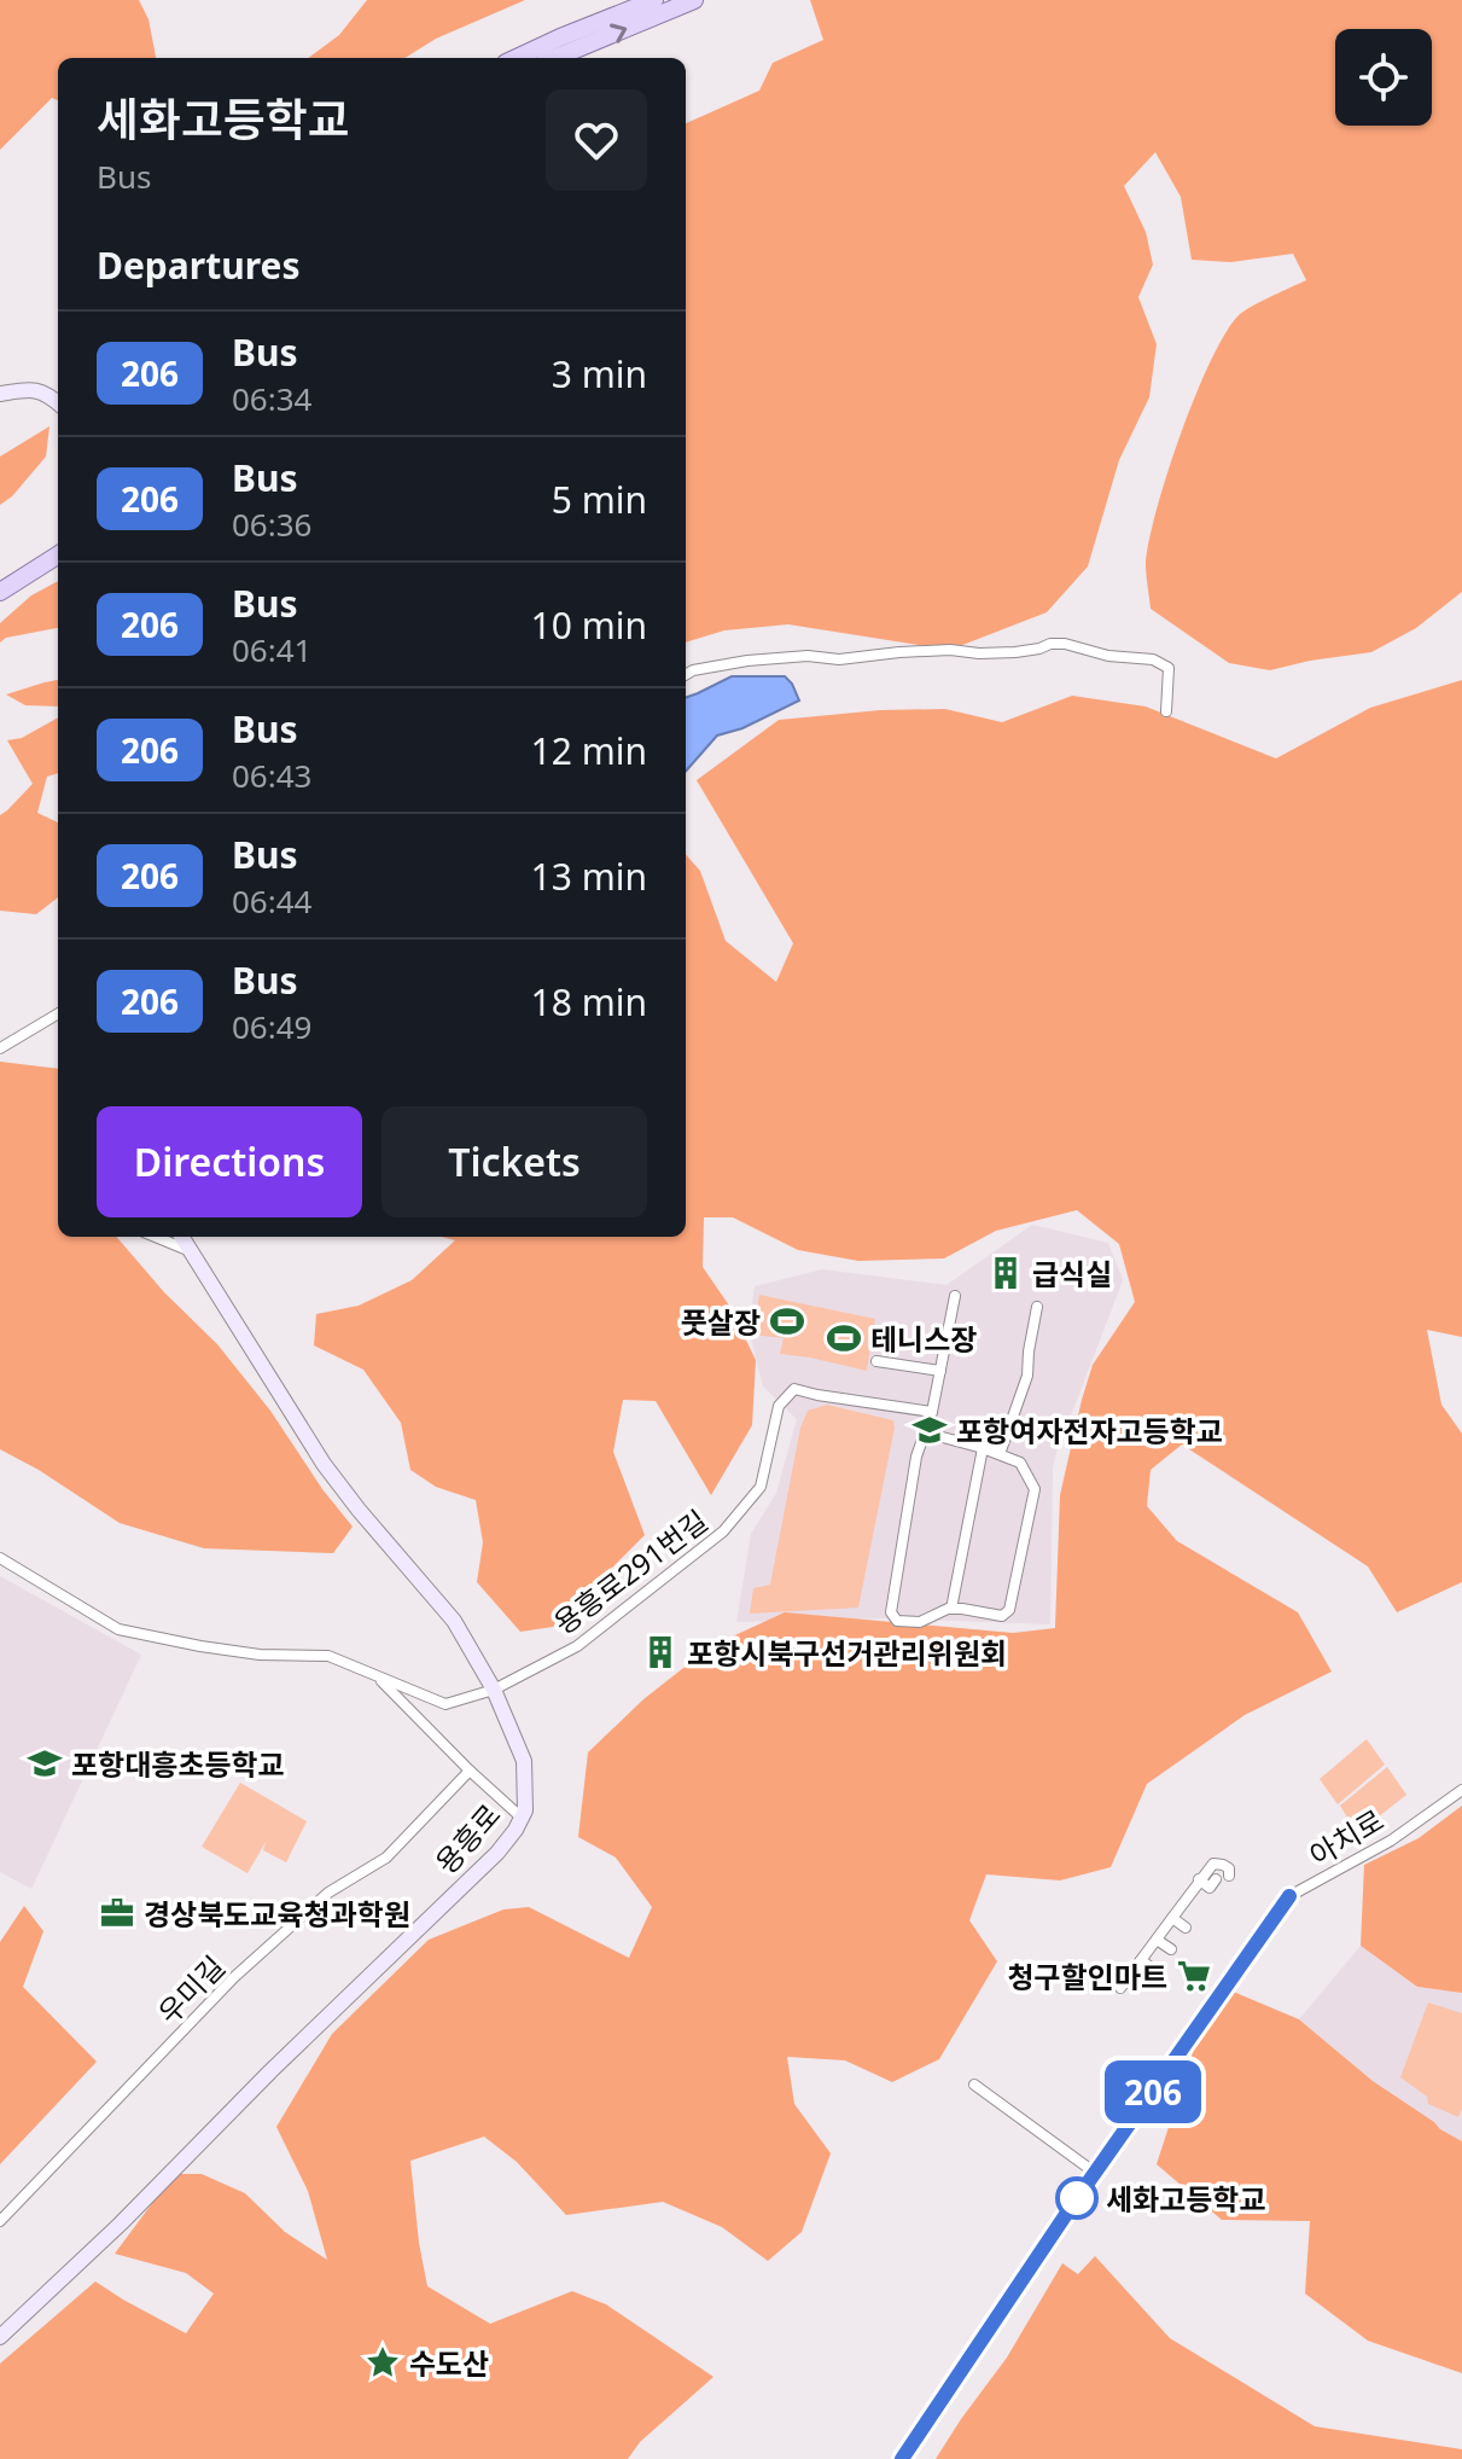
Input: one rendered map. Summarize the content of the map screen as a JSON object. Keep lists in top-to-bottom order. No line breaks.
{"streets":{"main road":["용흥로"],"street":["용흥로291번길","아치로","우미길"]},"crossings":[["용흥로291번길","용흥로"]],"places":{"building":["급식실","포항시북구선거관리위원회"],"sports":["풋살장","테니스장"],"school or university":["포항여자전자고등학교","포항대흥초등학교"],"office":["경상북도교육청과학원"],"supermarket":["청구할인마트"],"other":["세화고등학교"],"place":["수도산"]},"lines":["bus line 206"],"page":{"on_map":"206","heading":[["세화고등학교","Bus"],"Departures"],"list":[{"mark":"206","name":"Bus","note":"06:34","value":"3 min"},{"mark":"206","name":"Bus","note":"06:36","value":"5 min"},{"mark":"206","name":"Bus","note":"06:41","value":"10 min"},{"mark":"206","name":"Bus","note":"06:43","value":"12 min"},{"mark":"206","name":"Bus","note":"06:44","value":"13 min"},{"mark":"206","name":"Bus","note":"06:49","value":"18 min"}],"buttons":["Directions","Tickets"]}}
